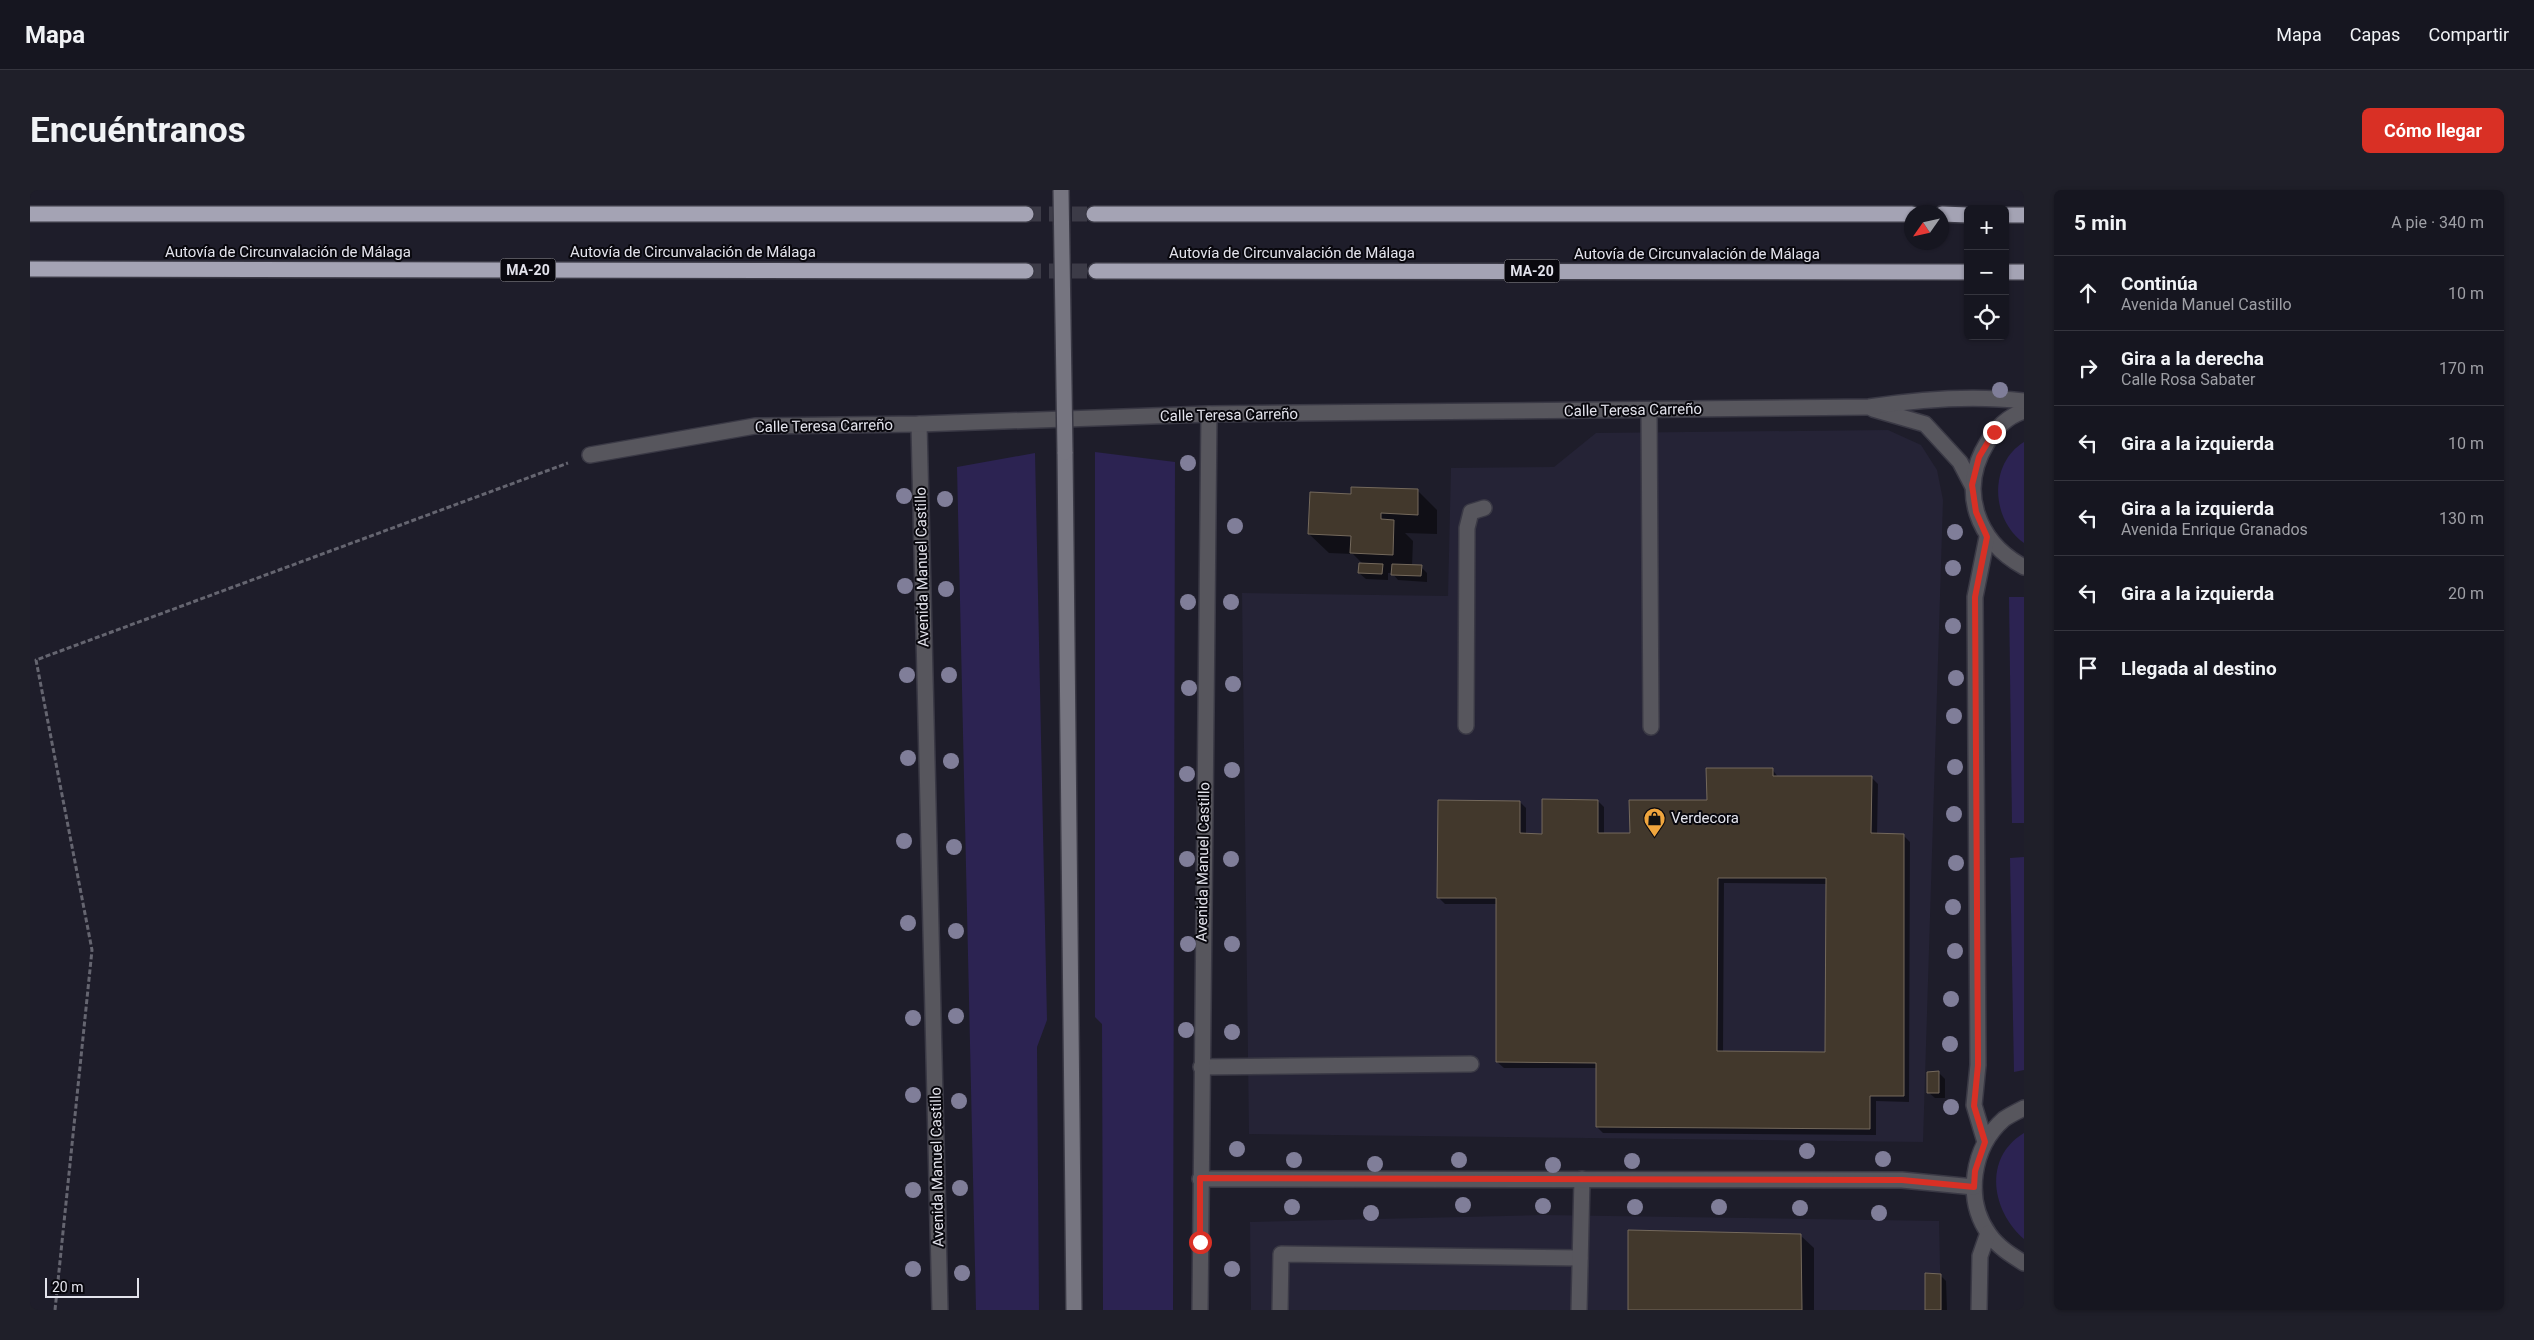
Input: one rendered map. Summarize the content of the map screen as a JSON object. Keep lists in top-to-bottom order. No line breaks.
{"streets":{"highway":["Autovía de Circunvalación de Málaga","MA-20"],"street":["Calle Teresa Carreño","Avenida Manuel Castillo"]},"crossings":[["Calle Teresa Carreño","Avenida Manuel Castillo"]],"places":{"shop":["Verdecora"]},"scale_bar":"20 m","north":"bottom left","page":{"header":"Mapa","nav":["Mapa","Capas","Compartir"],"buttons":"Cómo llegar","title":"Encuéntranos","heading":["5 min","A pie · 340 m"],"map_buttons":["+","−"],"list":[["Continúa","Avenida Manuel Castillo","10 m"],["Gira a la derecha","Calle Rosa Sabater","170 m"],["Gira a la izquierda","10 m"],["Gira a la izquierda","Avenida Enrique Granados","130 m"],["Gira a la izquierda","20 m"],"Llegada al destino"],"scale":"20 m"}}
